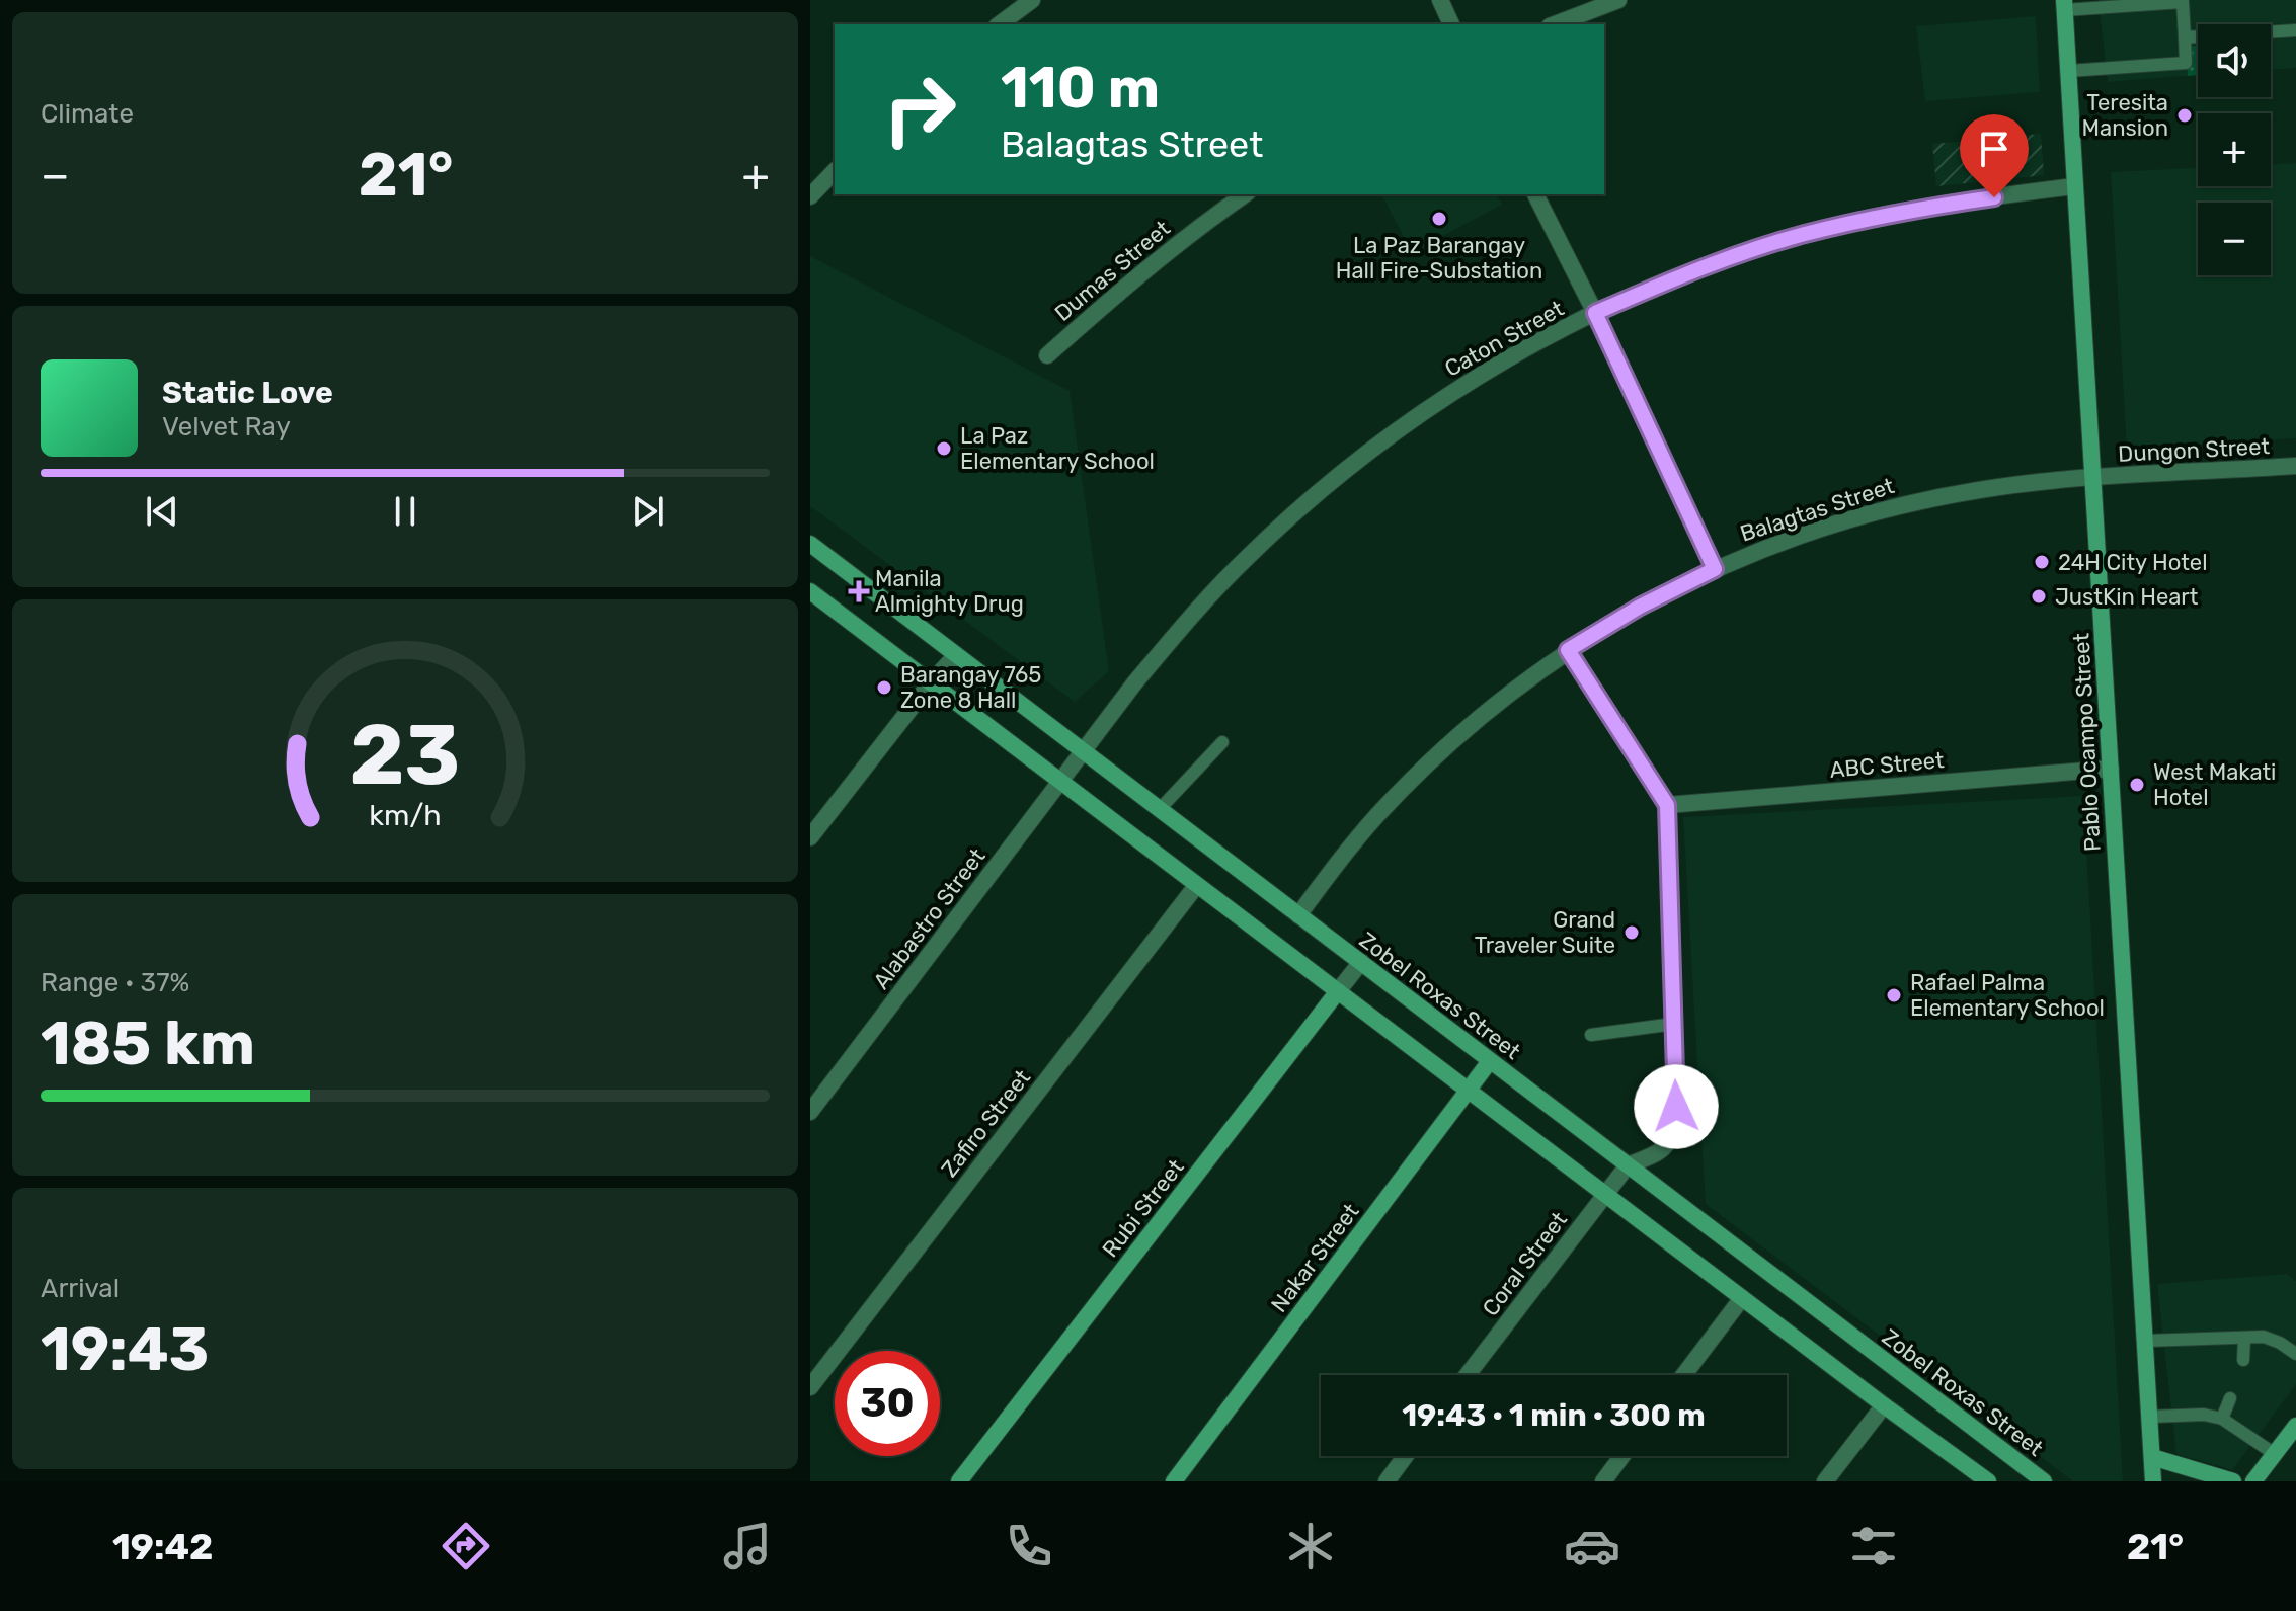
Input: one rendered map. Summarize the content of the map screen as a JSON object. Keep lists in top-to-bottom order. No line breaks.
{"streets":{"main road":["Pablo Ocampo Street","Zobel Roxas Street","Rubi Street","Nakar Street"],"street":["Dumas Street","Caton Street","Dungon Street","Balagtas Street","ABC Street","Alabastro Street","Zafiro Street","Coral Street"]},"crossings":[["Caton Street","Pablo Ocampo Street"],["Caton Street","Alabastro Street"],["Caton Street","Zobel Roxas Street"],["Dungon Street","Balagtas Street"],["Dungon Street","Pablo Ocampo Street"],["Balagtas Street","Pablo Ocampo Street"],["Balagtas Street","Zobel Roxas Street"],["Pablo Ocampo Street","ABC Street"],["Alabastro Street","Zobel Roxas Street"],["Zobel Roxas Street","Rubi Street"],["Zobel Roxas Street","Nakar Street"],["Zobel Roxas Street","Coral Street"]],"places":{"other":["Teresita Mansion","La Paz Barangay Hall Fire-Substation","La Paz Elementary School","24H City Hotel","JustKin Heart","Barangay 765 Zone 8 Hall","West Makati Hotel","Grand Traveler Suite","Rafael Palma Elementary School"],"health":["Manila Almighty Drug"]},"page":{"tile":["Climate",["Range · 37%","185 km"],["Arrival","19:43"]],"map_buttons":["+","−"],"turn":["110 m","Balagtas Street"],"heat":["−","21°","+"],"song":["Static Love","Velvet Ray"],"limit":"30","trip":"19:43 · 1 min · 300 m","tabs":["19:42","21°"],"gauge":["23","km/h"]}}
